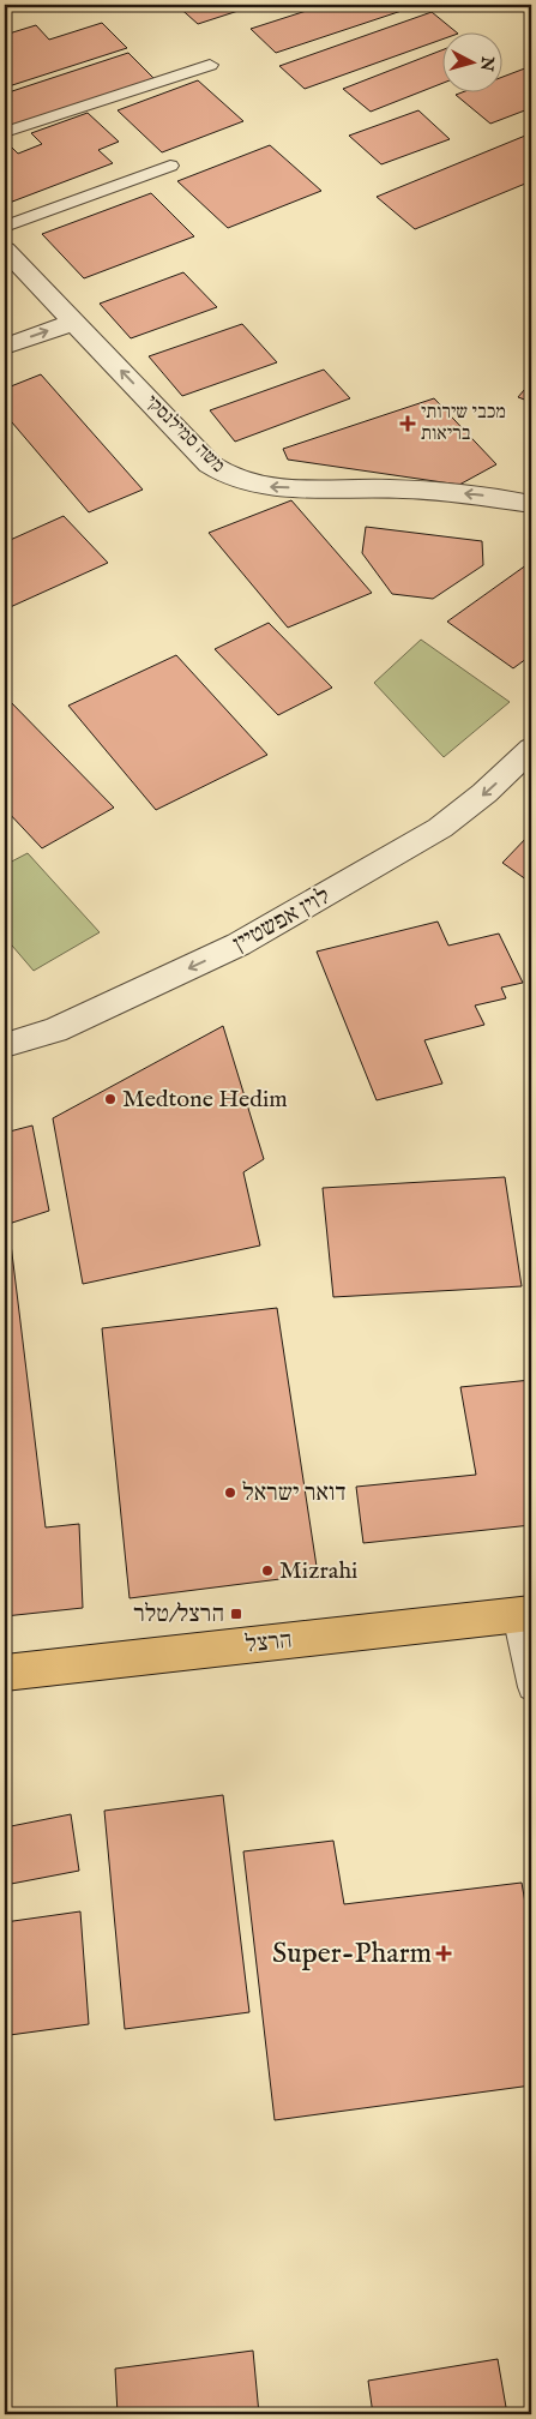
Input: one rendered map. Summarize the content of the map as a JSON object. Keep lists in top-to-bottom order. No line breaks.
{"streets":{"main road":["הרצל"],"street":["משה סמילנסקי","לוין אפשטיין"]},"one_way":["משה סמילנסקי","לוין אפשטיין"],"places":{"health":["מכבי שירותי בריאות","Super-Pharm"],"other":["Medtone Hedim","דואר ישראל","Mizrahi"],"transit":["הרצל/טלר"]},"north":"right"}
